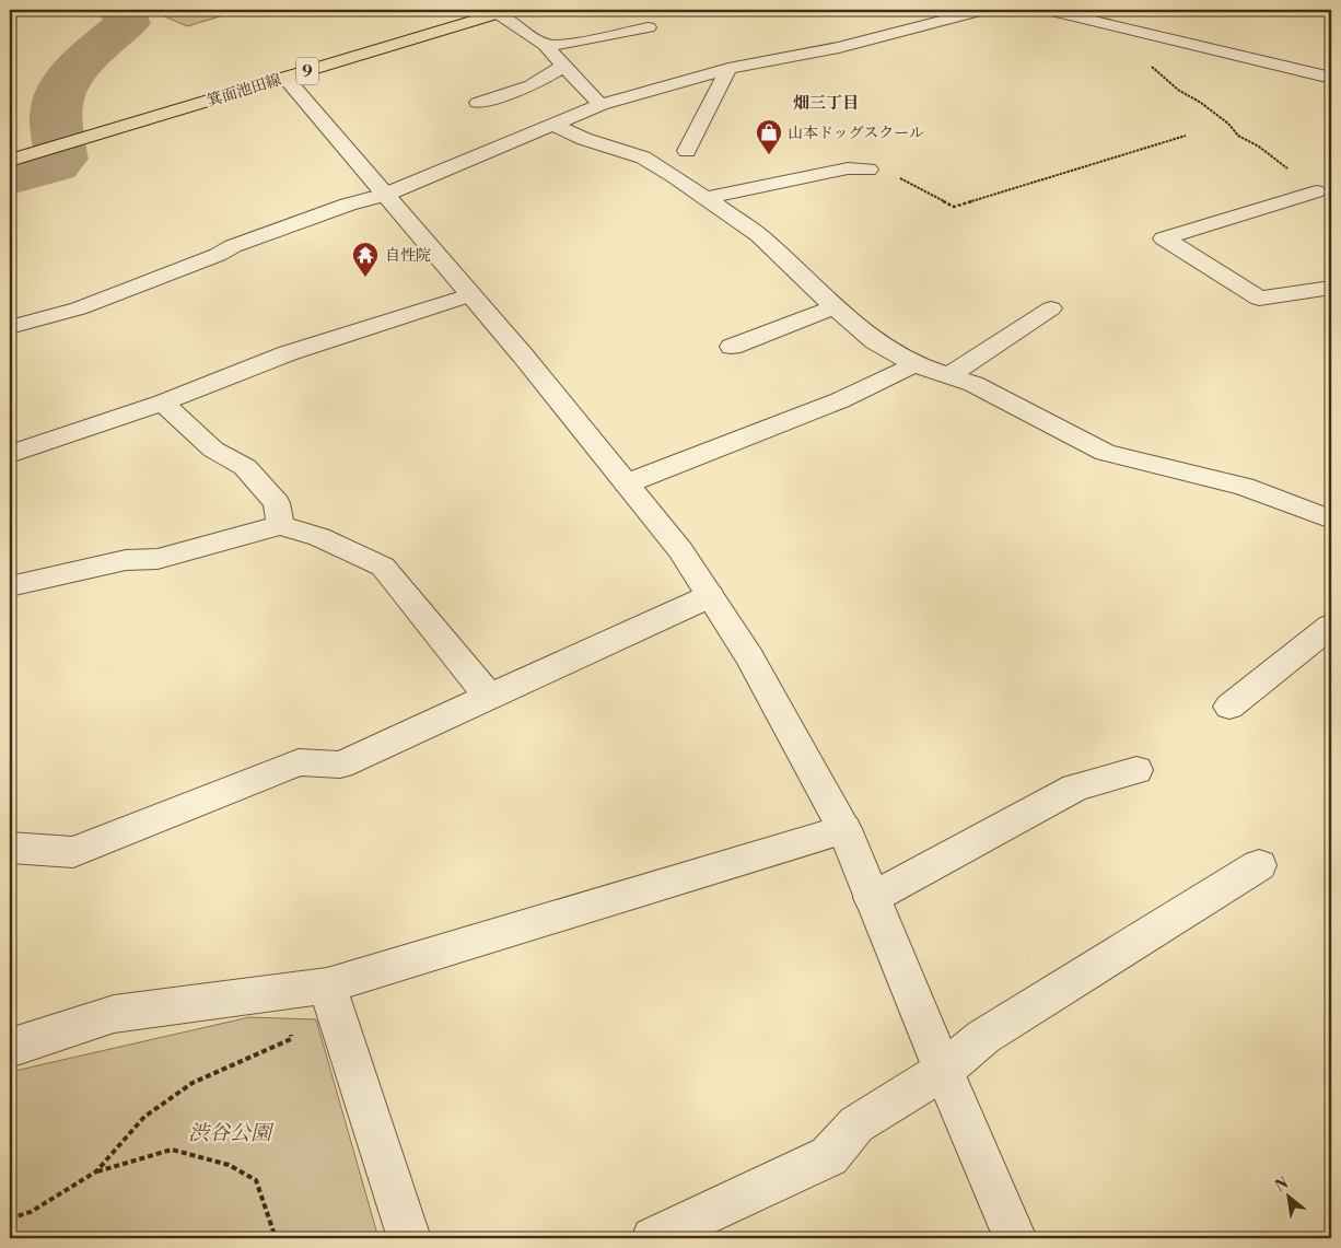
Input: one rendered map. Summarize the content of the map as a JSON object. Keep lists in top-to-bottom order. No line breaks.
{"streets":{"main road":["9","箕面池田線"]},"districts":["畑三丁目"],"parks":["渋谷公園"],"places":{"shop":["山本ドッグスクール"],"temple":["自性院"]},"north":"top left"}
